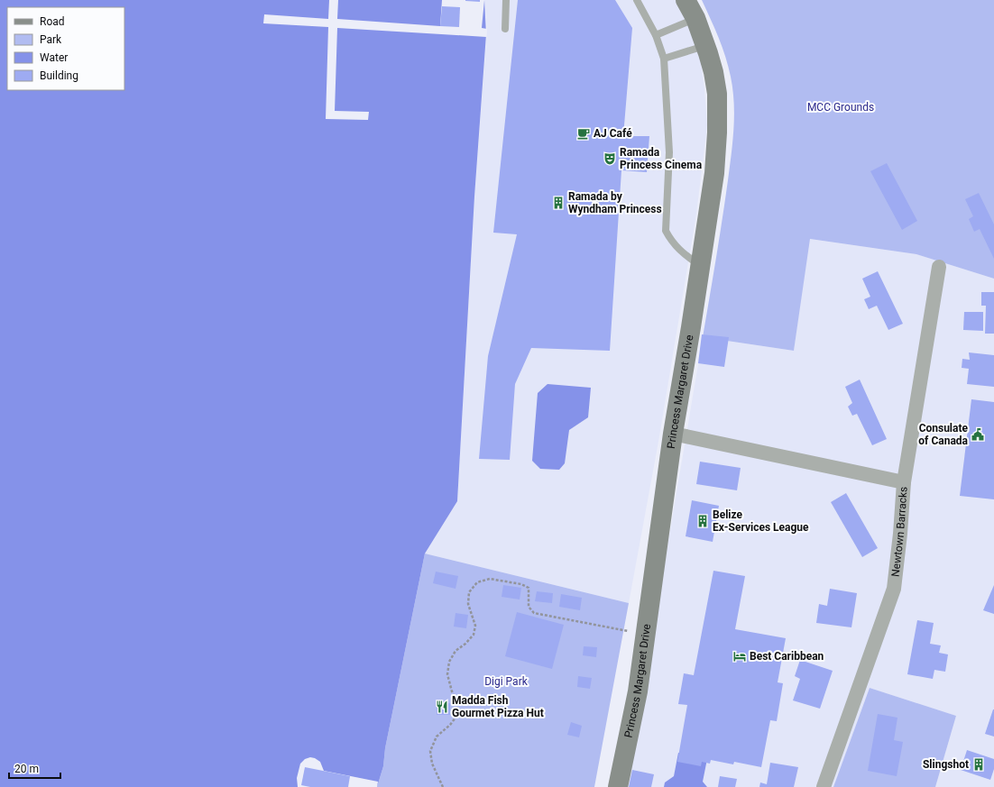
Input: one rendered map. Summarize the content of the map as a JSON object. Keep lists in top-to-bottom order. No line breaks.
{"streets":{"main road":["Princess Margaret Drive"],"street":["Newtown Barracks"]},"parks":["MCC Grounds","Digi Park"],"places":{"cafe":["AJ Café"],"theatre":["Ramada Princess Cinema"],"building":["Ramada by Wyndham Princess","Belize Ex-Services League","Slingshot"],"public building":["Consulate of Canada"],"hotel":["Best Caribbean"],"restaurant":["Madda Fish Gourmet Pizza Hut"]},"legend":["Road","Park","Water","Building"],"scale_bar":"20 m"}
